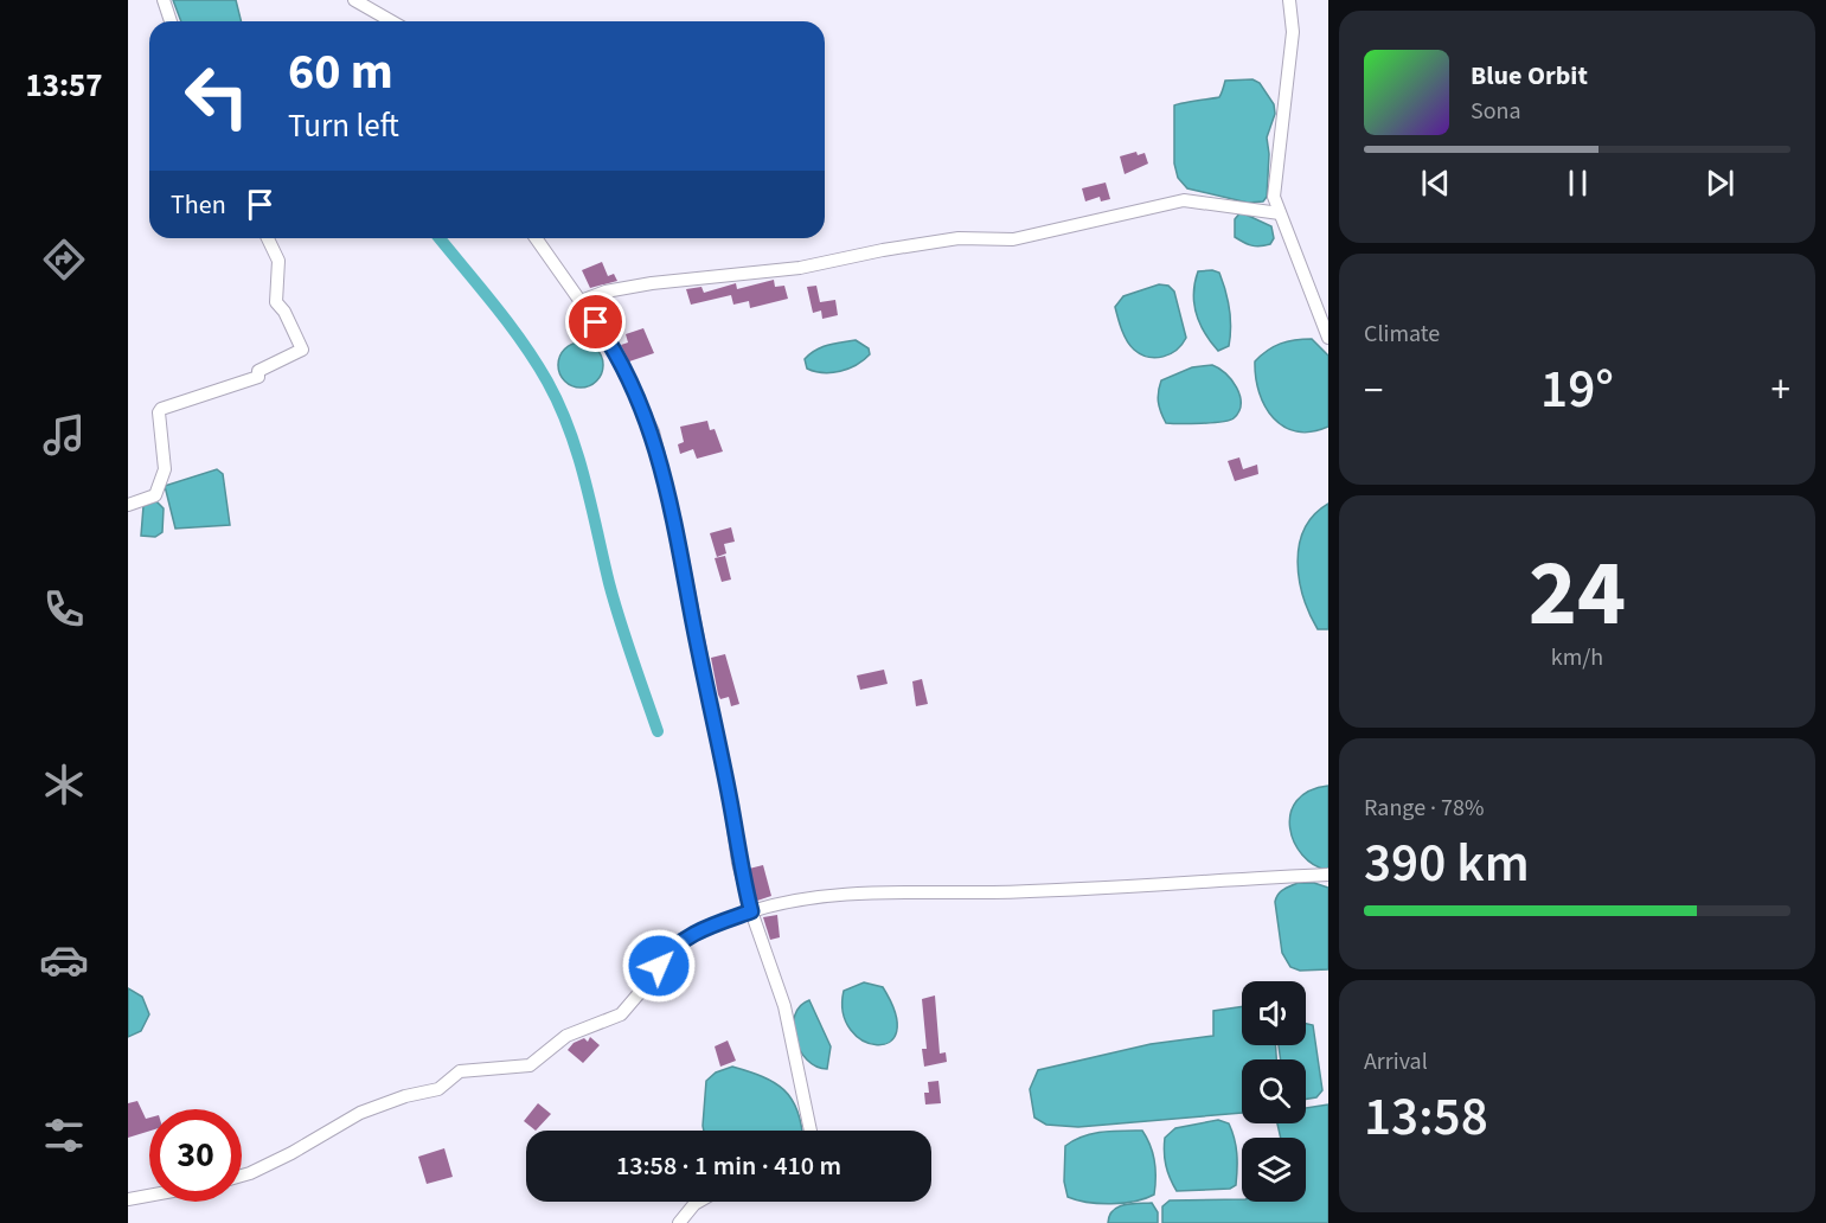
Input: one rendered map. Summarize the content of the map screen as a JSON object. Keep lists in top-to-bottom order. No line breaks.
{"page":{"tabs":"13:57","turn":["60 m","Turn left"],"song":["Blue Orbit","Sona"],"then":"Then","tile":["Climate",["24","km/h"],["Range · 78%","390 km"],["Arrival","13:58"]],"heat":["−","19°","+"],"limit":"30","trip":"13:58 · 1 min · 410 m"}}
